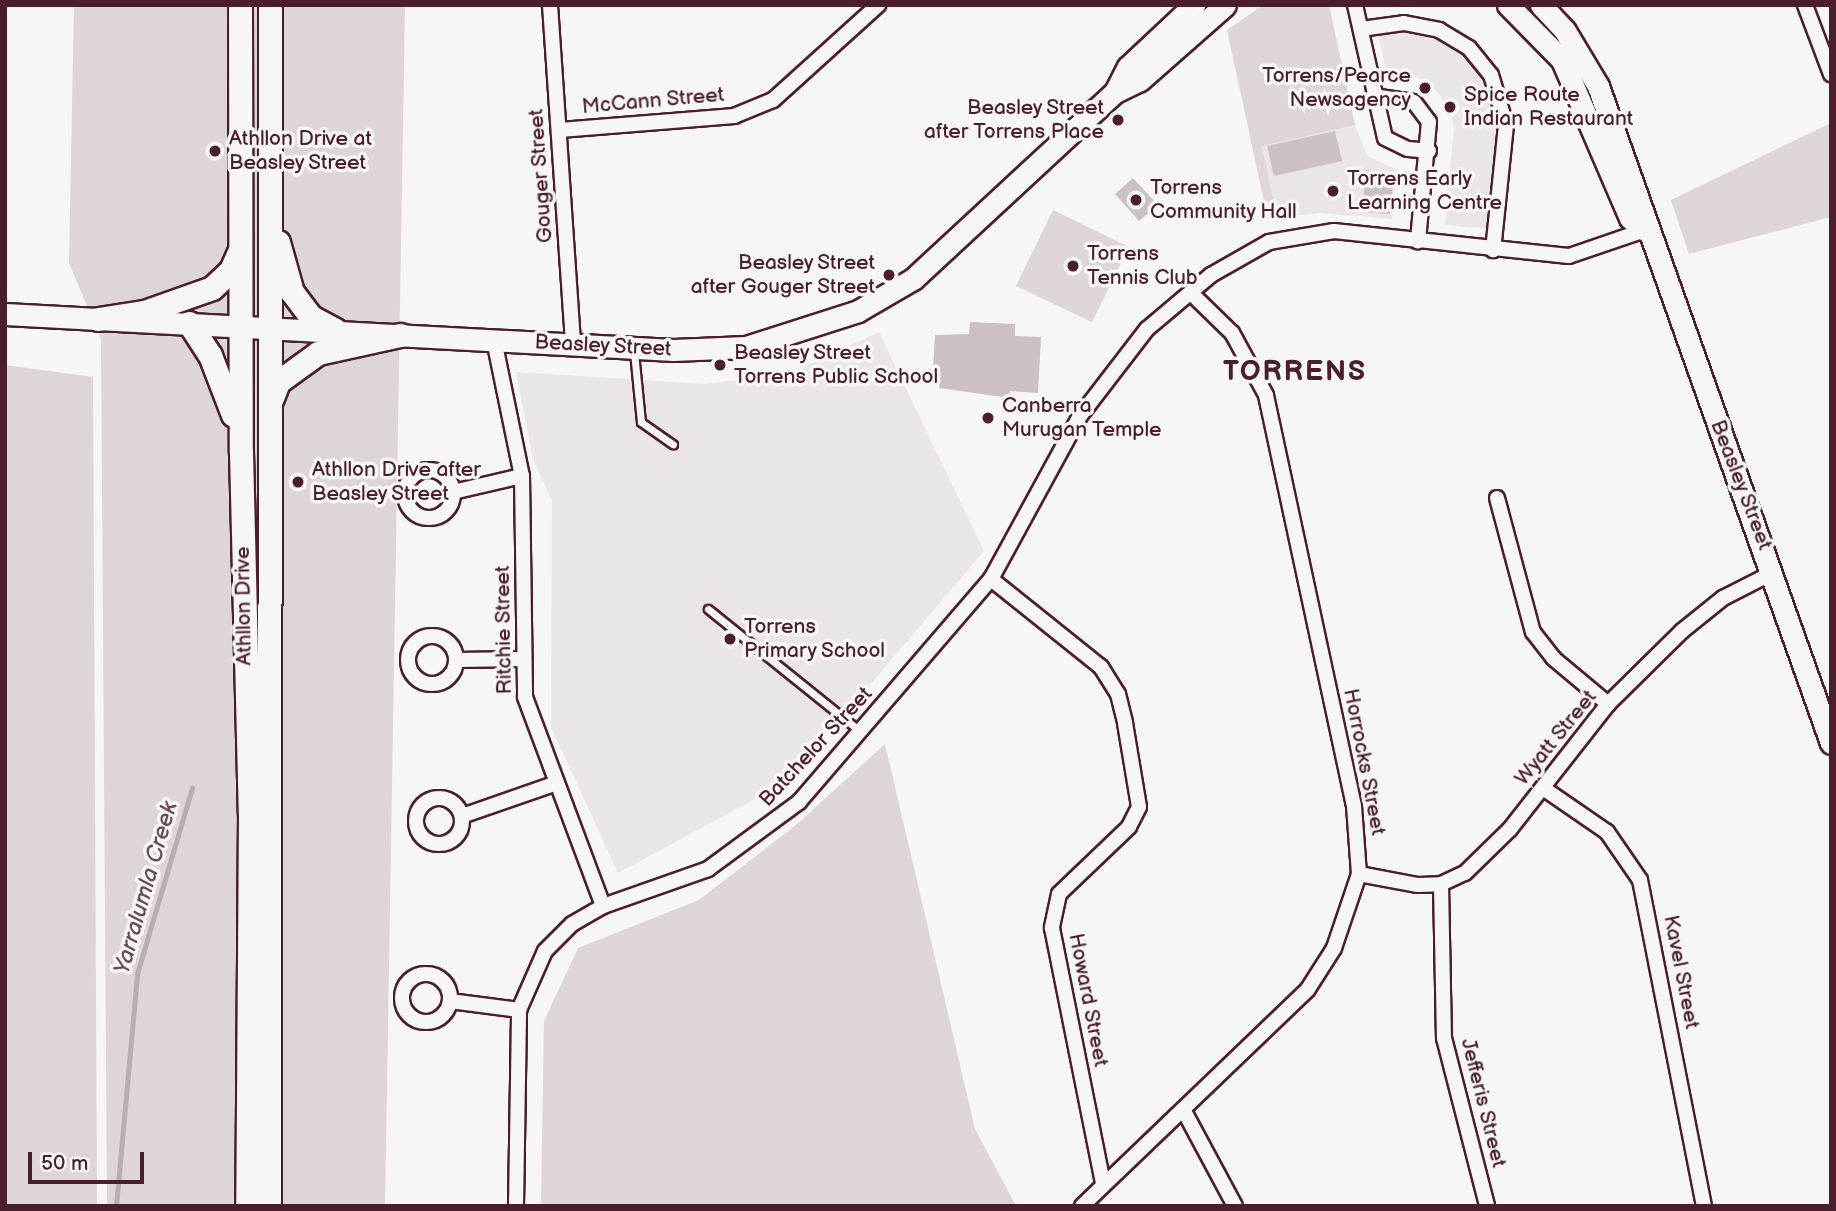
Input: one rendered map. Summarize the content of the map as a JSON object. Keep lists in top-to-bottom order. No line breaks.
{"streets":{"main road":["Beasley Street","Athllon Drive"],"street":["McCann Street","Gouger Street","Ritchie Street","Wyatt Street","Batchelor Street","Horrocks Street","Kavel Street","Howard Street","Jefferis Street"]},"crossings":[["McCann Street","Gouger Street"],["Gouger Street","Beasley Street"],["Beasley Street","Athllon Drive"],["Beasley Street","Ritchie Street"],["Beasley Street","Wyatt Street"],["Beasley Street","Batchelor Street"],["Ritchie Street","Batchelor Street"],["Wyatt Street","Kavel Street"],["Wyatt Street","Jefferis Street"],["Batchelor Street","Horrocks Street"],["Batchelor Street","Howard Street"],["Horrocks Street","Howard Street"]],"districts":["TORRENS"],"water":["Yarralumla Creek"],"places":["Torrens/Pearce Newsagency","Spice Route Indian Restaurant","Beasley Street after Torrens Place","Athllon Drive at Beasley Street","Torrens Early Learning Centre","Torrens Community Hall","Torrens Tennis Club","Beasley Street after Gouger Street","Beasley Street Torrens Public School","Canberra Murugan Temple","Athllon Drive after Beasley Street","Torrens Primary School"],"scale_bar":"50 m"}
